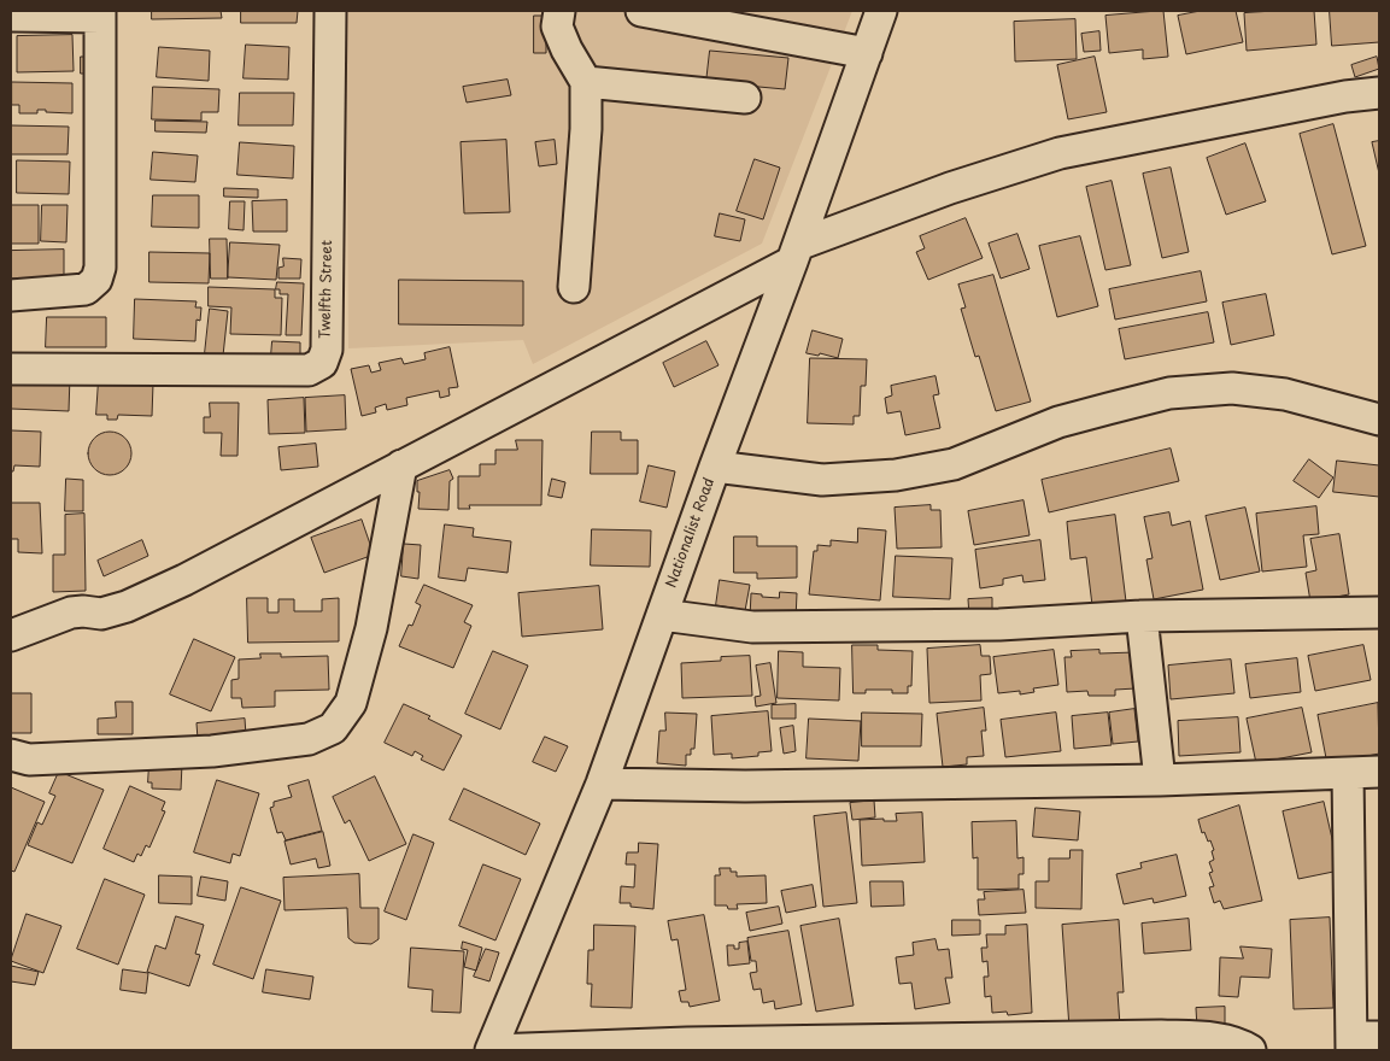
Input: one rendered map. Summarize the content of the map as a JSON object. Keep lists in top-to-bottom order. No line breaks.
{"streets":{"street":["Twelfth Street","Nationalist Road"]}}
